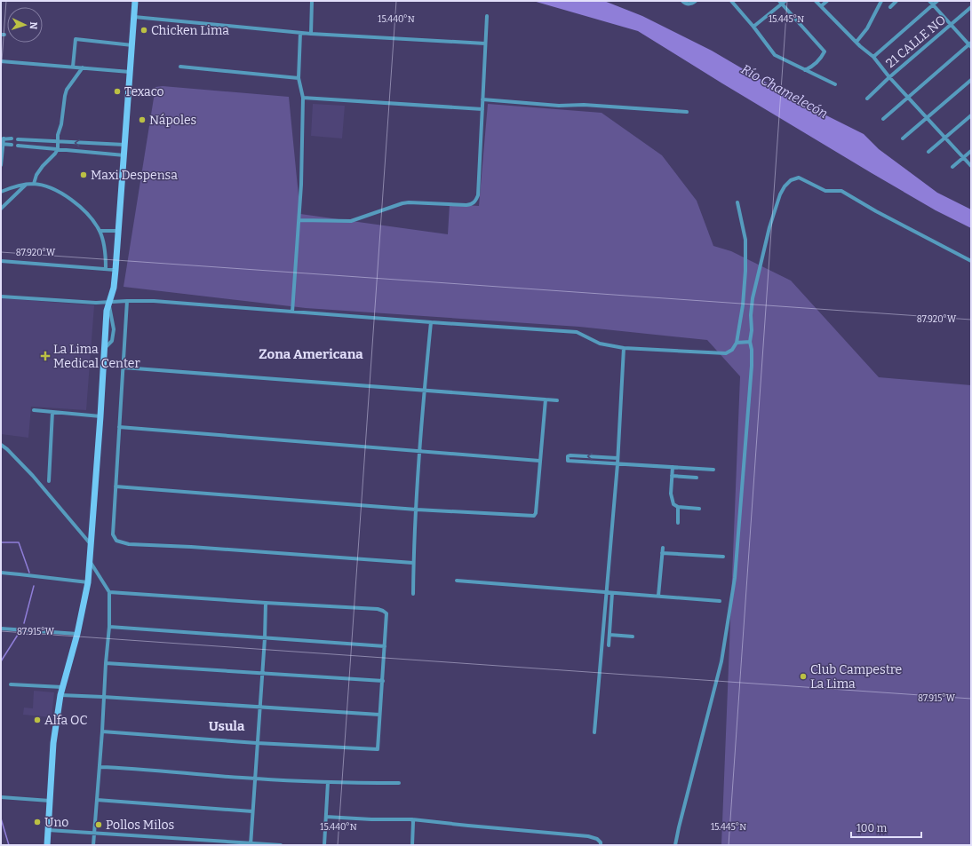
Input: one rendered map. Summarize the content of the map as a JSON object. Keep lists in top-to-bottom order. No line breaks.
{"streets":{"street":["21 CALLE NO"]},"districts":["Zona Americana","Usula"],"water":["Río Chamelecón"],"places":{"other":["Chicken Lima","Texaco","Nápoles","Maxi Despensa","Club Campestre La Lima","Alfa OC","Uno","Pollos Milos"],"health":["La Lima Medical Center"]},"scale_bar":"100 m","north":"right","coordinates":["15.440°N","15.445°N","87.920°W","87.915°W"]}
